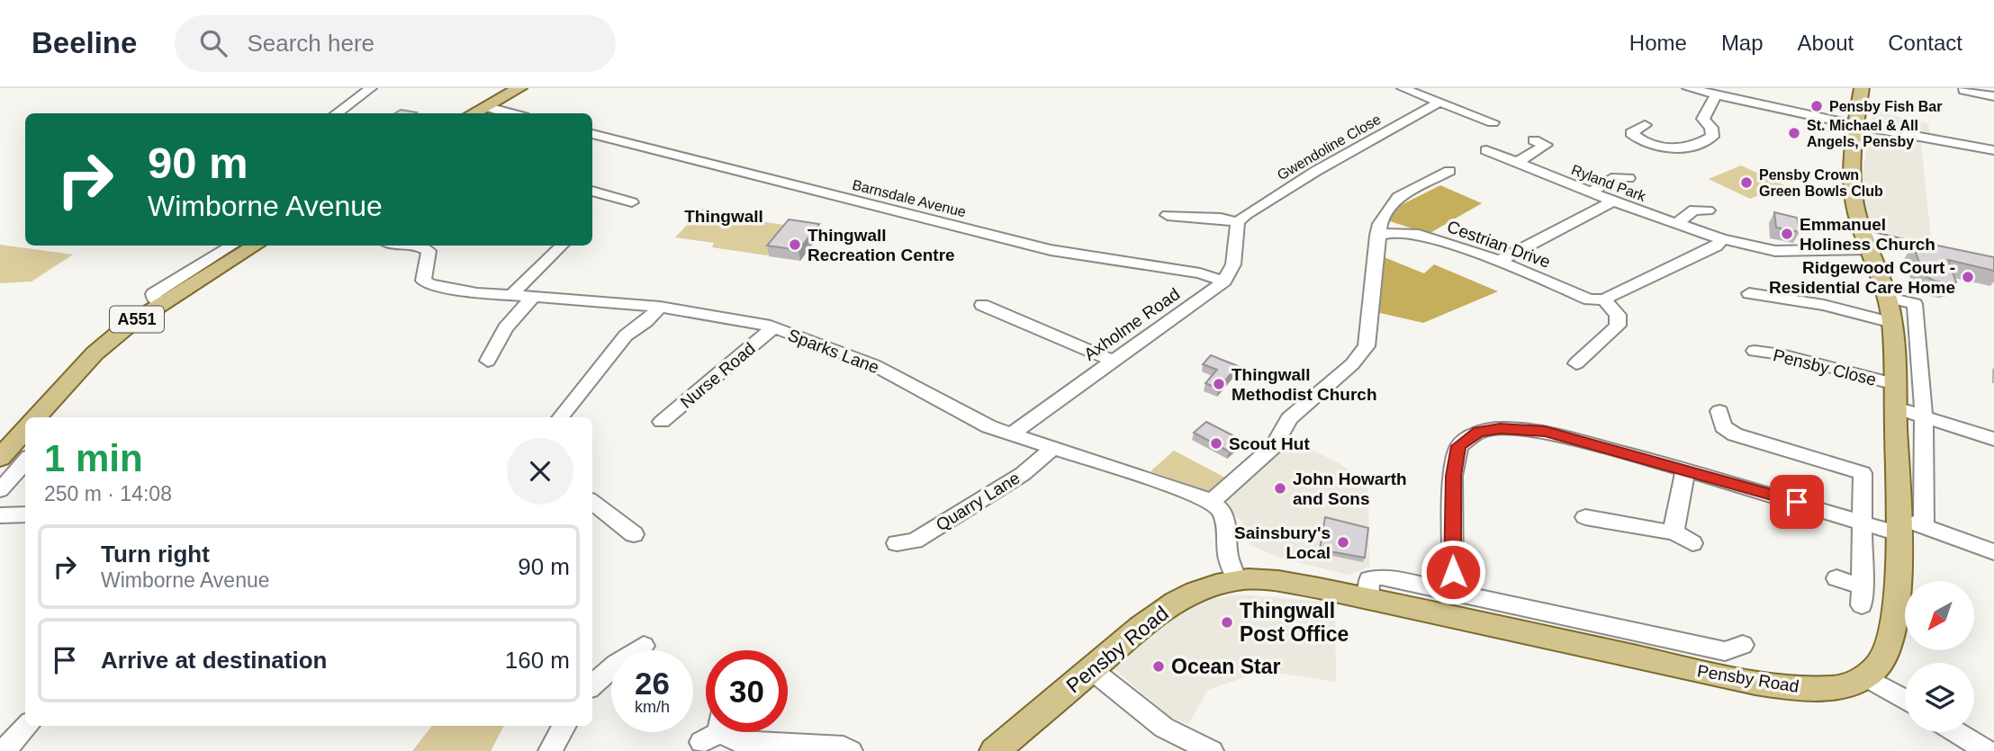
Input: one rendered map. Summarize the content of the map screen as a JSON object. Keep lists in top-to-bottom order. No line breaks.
{"streets":{"main road":["A551","Pensby Road"],"street":["Gwendoline Close","Ryland Park","Barnsdale Avenue","Cestrian Drive","Axholme Road","Sparks Lane","Pensby Close","Nurse Road","Quarry Lane"]},"crossings":[["Barnsdale Avenue","Axholme Road"],["Axholme Road","Sparks Lane"],["Sparks Lane","Nurse Road"],["Sparks Lane","Quarry Lane"]],"districts":["Thingwall"],"places":["Pensby Fish Bar","St. Michael & All Angels, Pensby","Pensby Crown Green Bowls Club","Emmanuel Holiness Church","Thingwall Recreation Centre","Ridgewood Court - Residential Care Home","Thingwall Methodist Church","Scout Hut","John Howarth and Sons","Sainsbury's Local","Thingwall Post Office","Ocean Star"],"north":"bottom left","page":{"header":"Beeline","search":"Search here","nav":["Home","Map","About","Contact"],"turn":["90 m","Wimborne Avenue"],"heading":["1 min","250 m · 14:08"],"list":[{"name":"Turn right","note":"Wimborne Avenue","value":"90 m"},{"name":"Arrive at destination","value":"160 m"}],"speed":"26 km/h","limit":"30"}}
